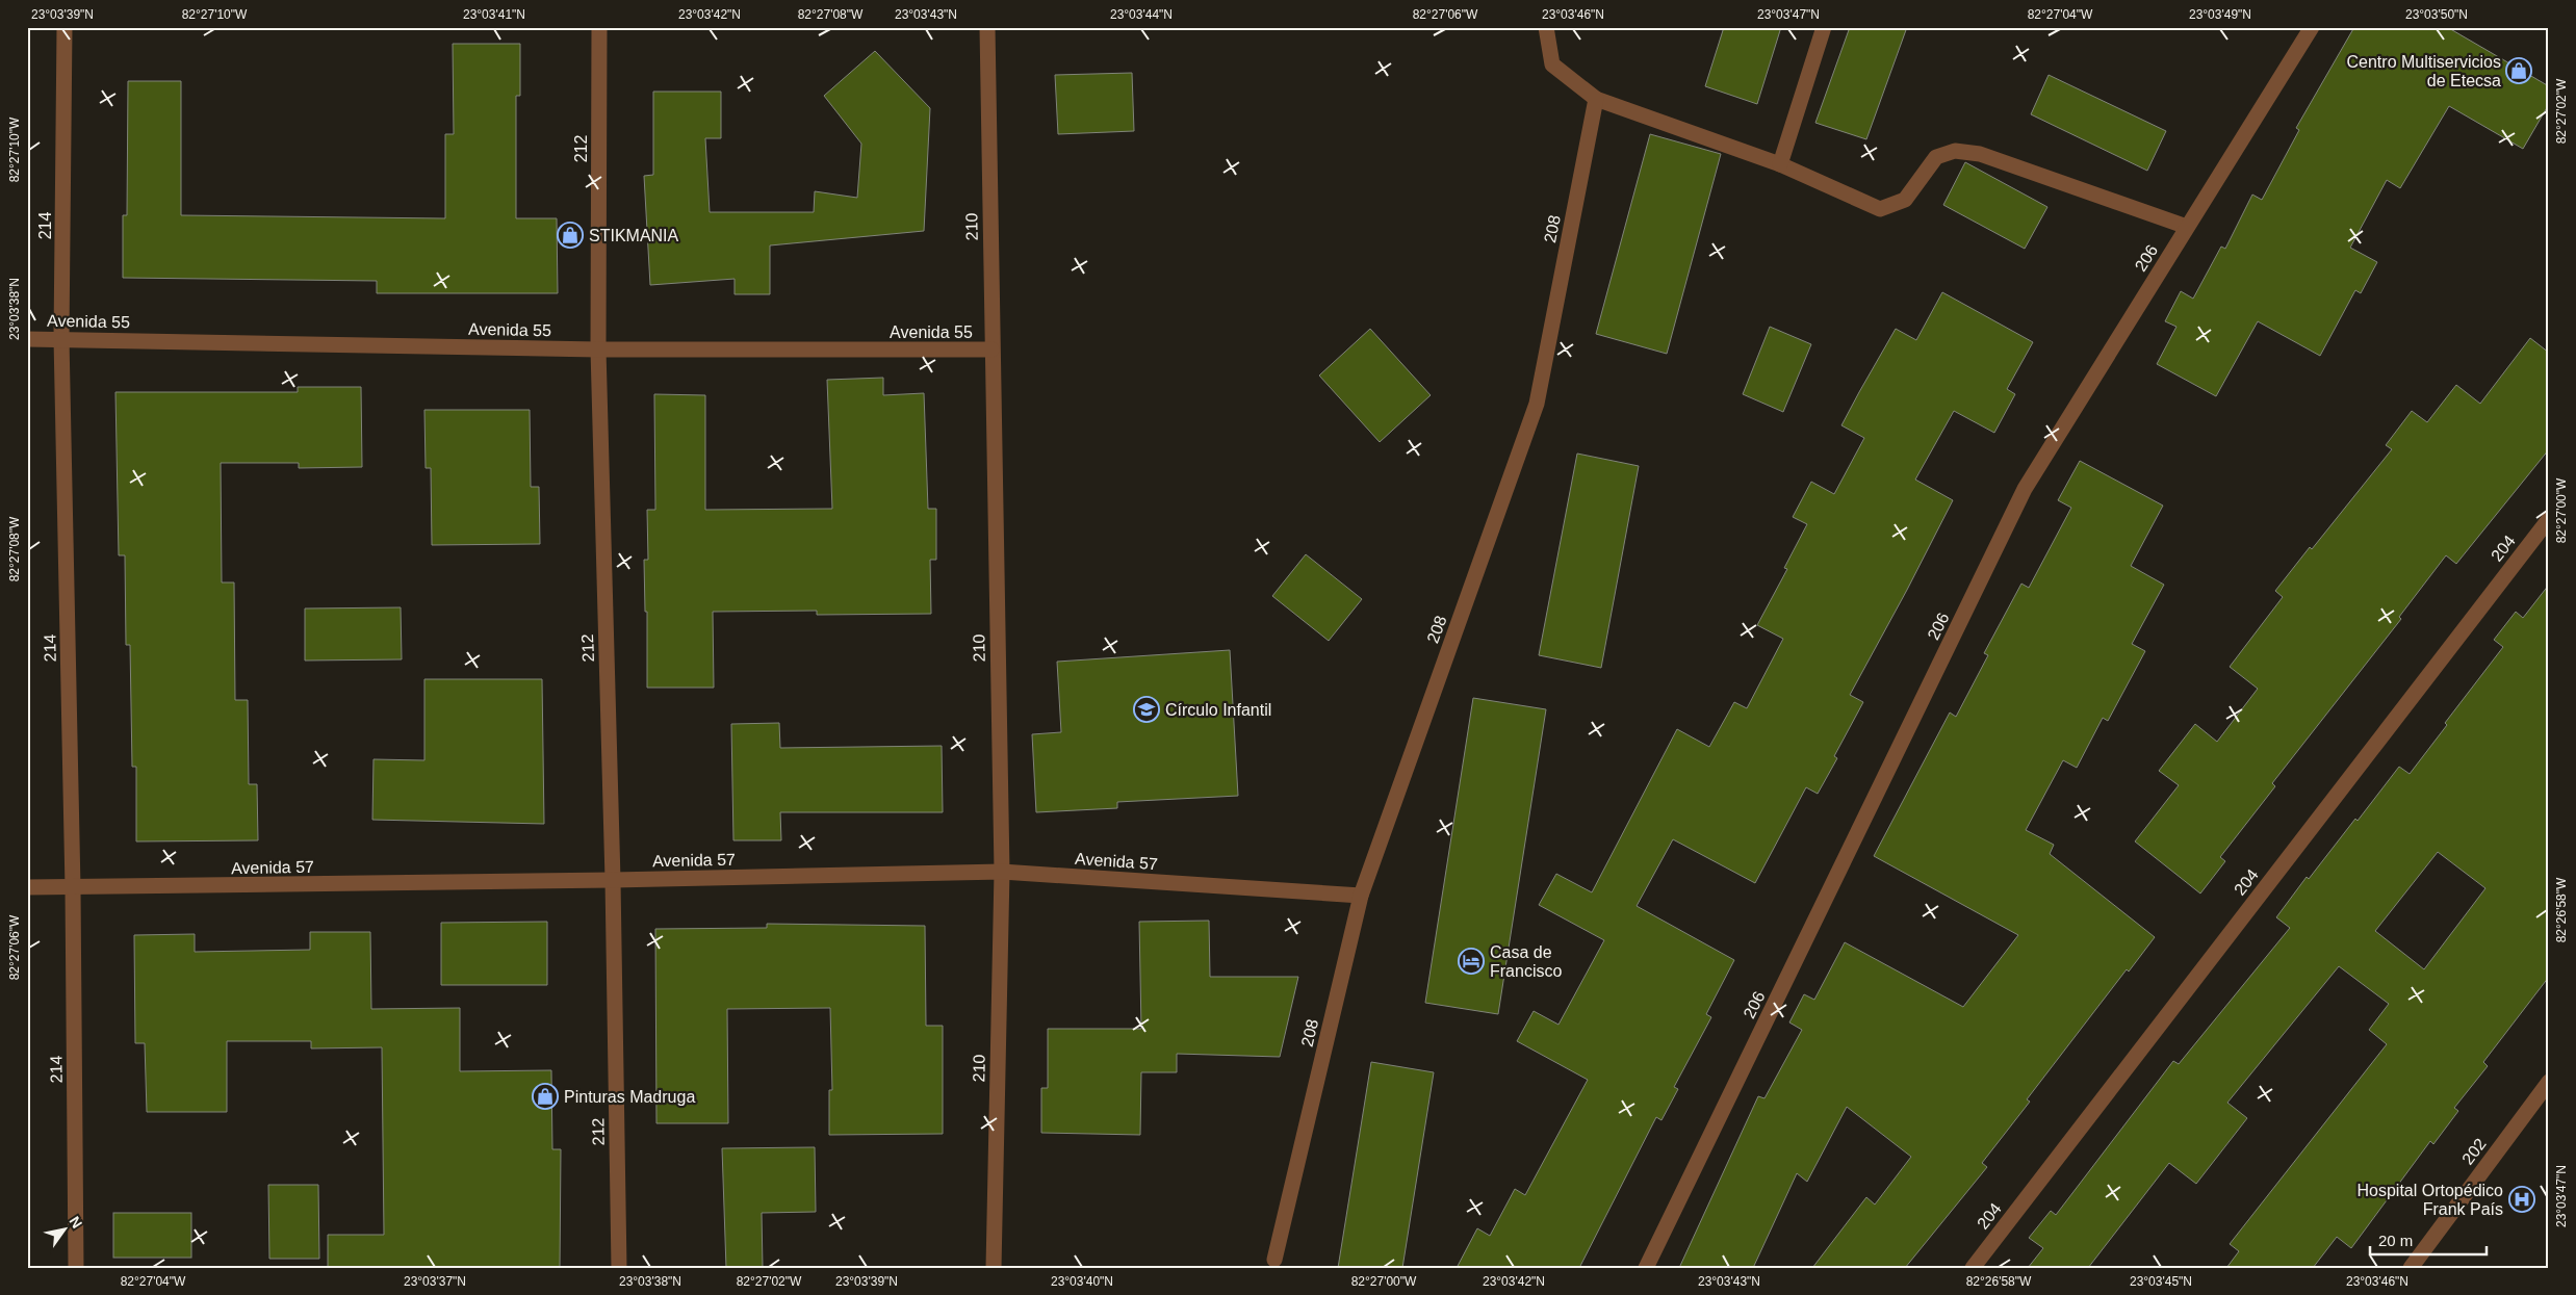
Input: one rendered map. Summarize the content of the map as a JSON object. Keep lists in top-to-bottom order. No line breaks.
{"streets":{"street":["212","214","210","208","206","Avenida 55","204","Avenida 57","202"]},"crossings":[["212","Avenida 55"],["212","Avenida 57"],["214","Avenida 55"],["214","Avenida 57"],["210","Avenida 55"],["210","Avenida 57"],["208","Avenida 57"]],"places":{"shop":["Centro Multiservicios de Etecsa","STIKMANIA","Pinturas Madruga"],"school or university":["Círculo Infantil"],"hotel":["Casa de Francisco"],"hospital":["Hospital Ortopédico Frank País"]},"scale_bar":"20 m","north":"top right","coordinates":["23°03'39\"N","82°27'10\"W","23°03'41\"N","23°03'42\"N","82°27'08\"W","23°03'43\"N","23°03'44\"N","82°27'06\"W","23°03'46\"N","23°03'47\"N","82°27'04\"W","23°03'49\"N","23°03'50\"N","82°27'02\"W","23°03'38\"N","82°27'00\"W","82°26'58\"W","23°03'37\"N","23°03'40\"N","23°03'45\"N"]}
